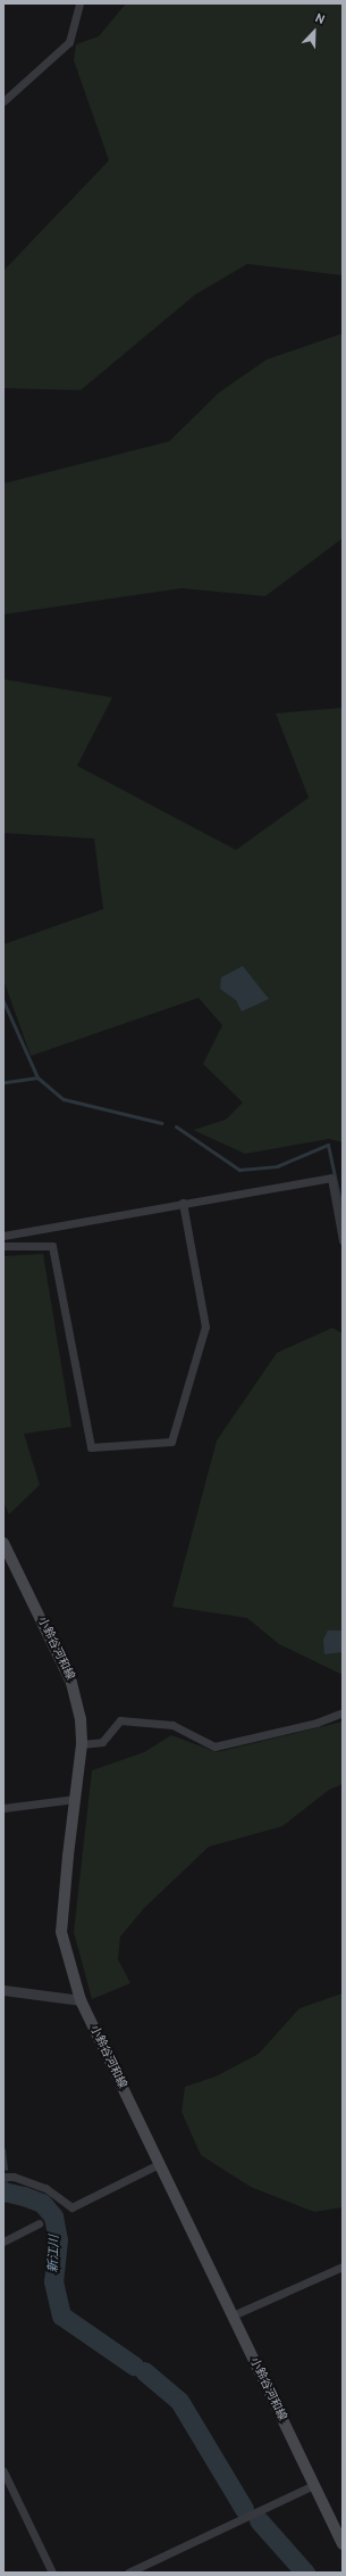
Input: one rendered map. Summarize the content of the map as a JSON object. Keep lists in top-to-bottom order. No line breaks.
{"streets":{"main road":["小鈴谷河和線"]},"water":["新江川"],"north":"top right"}
